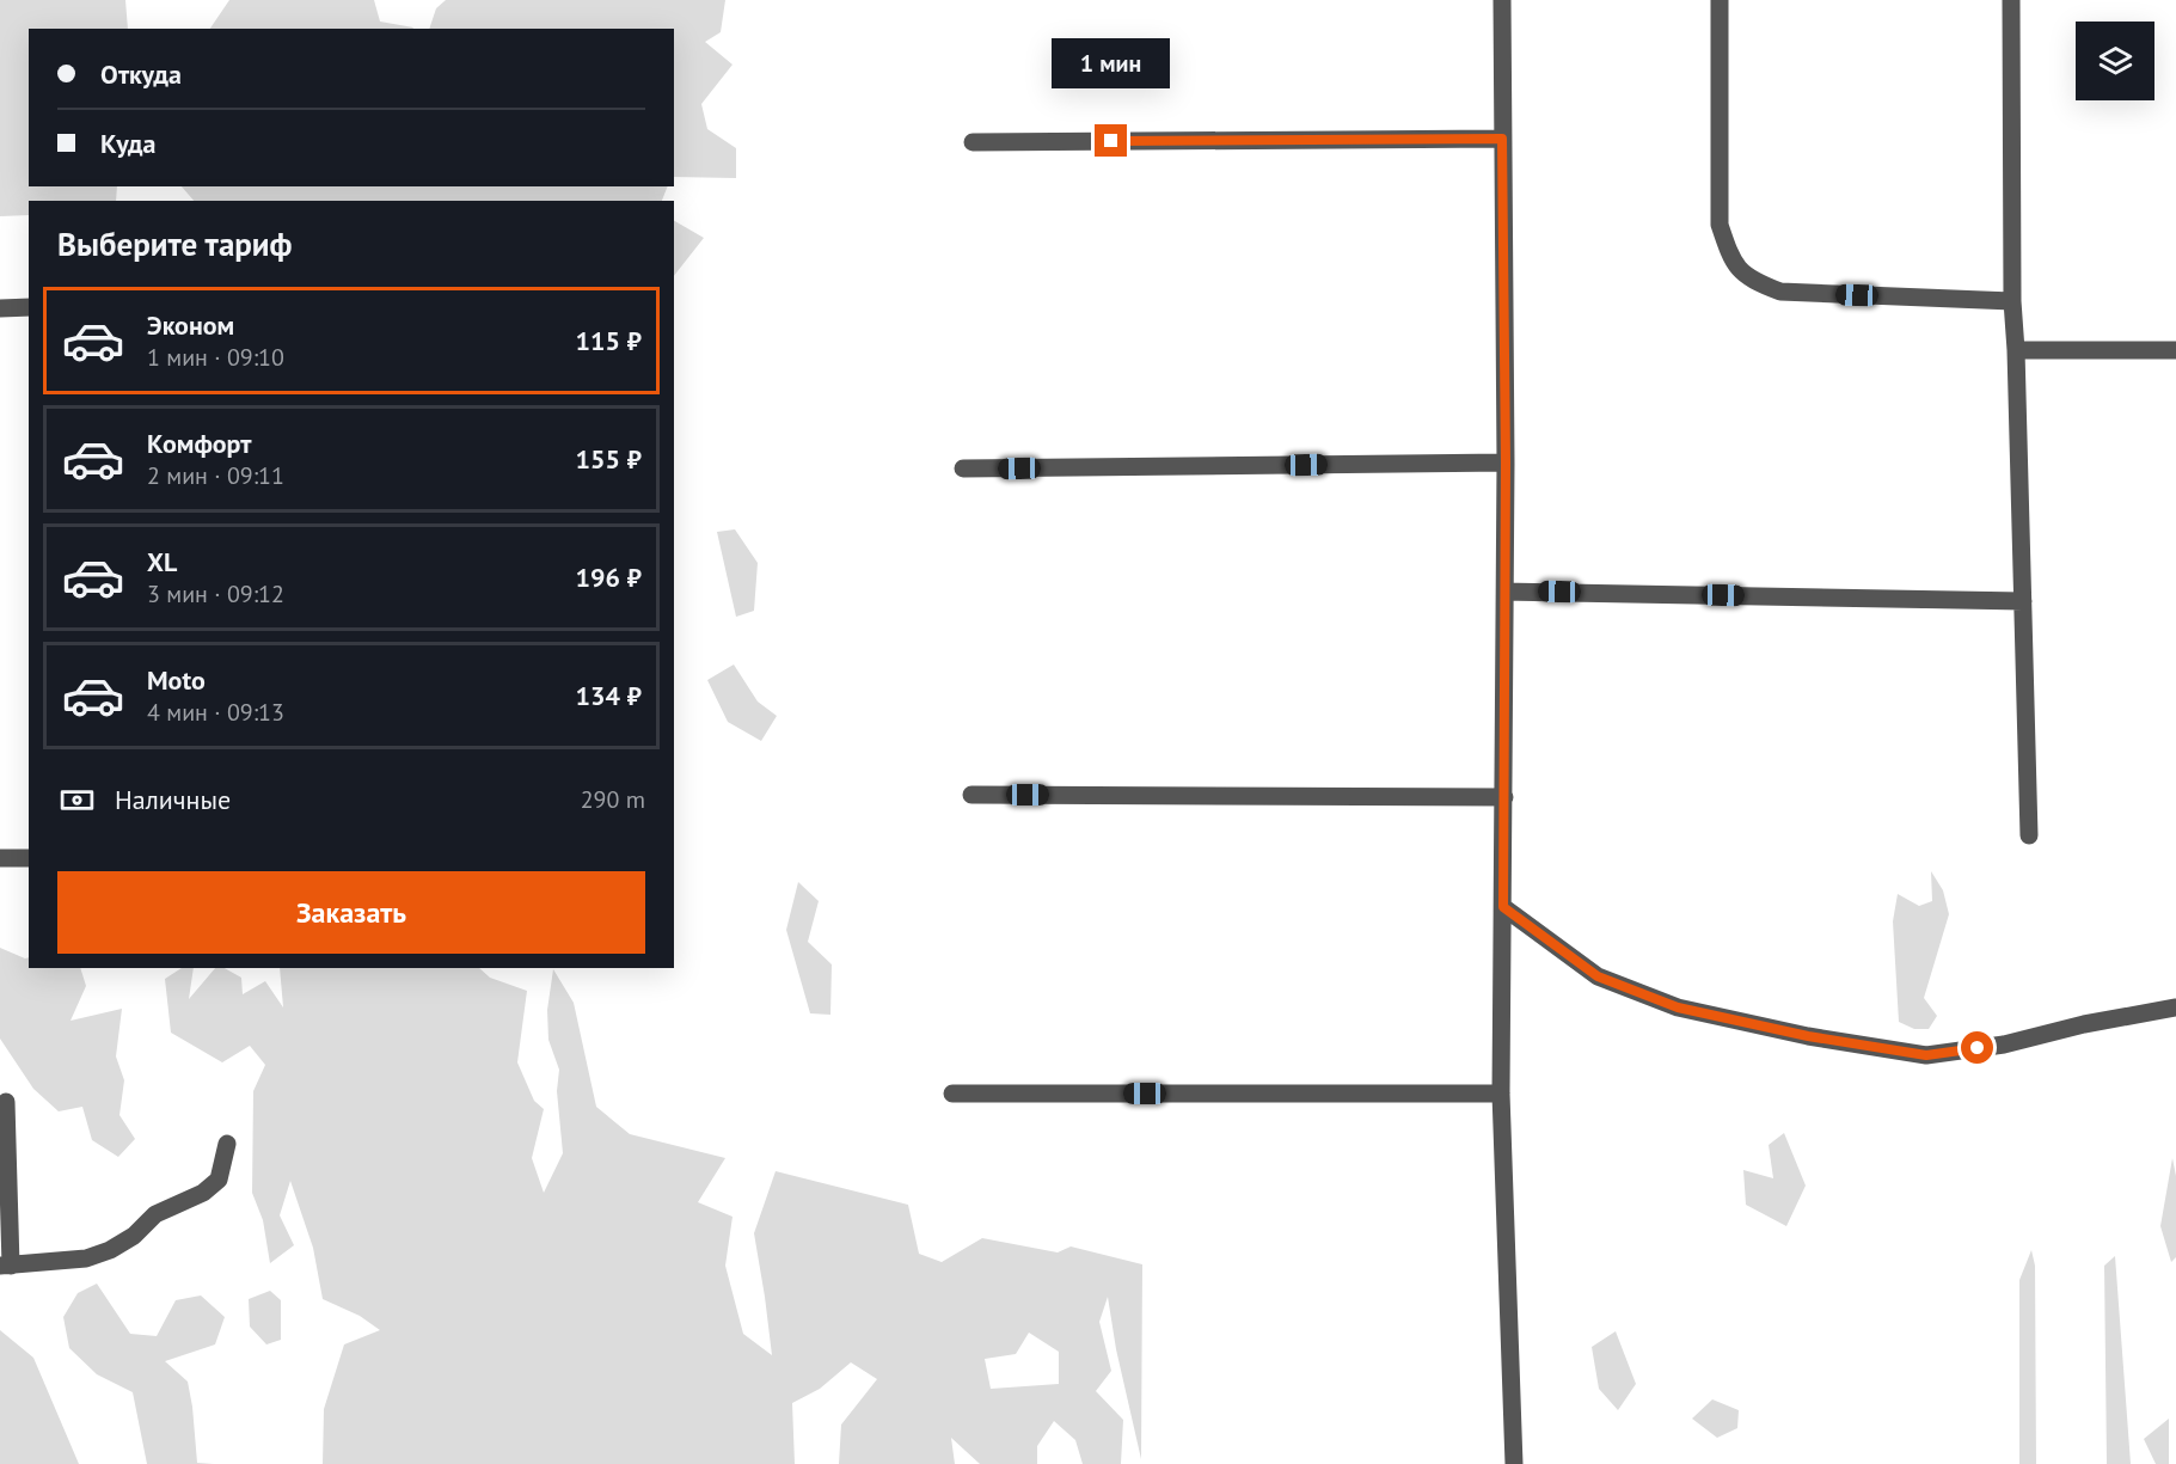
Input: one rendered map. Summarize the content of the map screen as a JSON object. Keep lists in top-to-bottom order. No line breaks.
{"page":{"banner":["Откуда","Куда"],"bubble":"1 мин","heading":"Выберите тариф","list":[{"name":"Эконом","note":"1 мин · 09:10","value":"115 ₽"},{"name":"Комфорт","note":"2 мин · 09:11","value":"155 ₽"},{"name":"XL","note":"3 мин · 09:12","value":"196 ₽"},{"name":"Moto","note":"4 мин · 09:13","value":"134 ₽"}],"pay":["Наличные","290 m"],"buttons":"Заказать"}}
